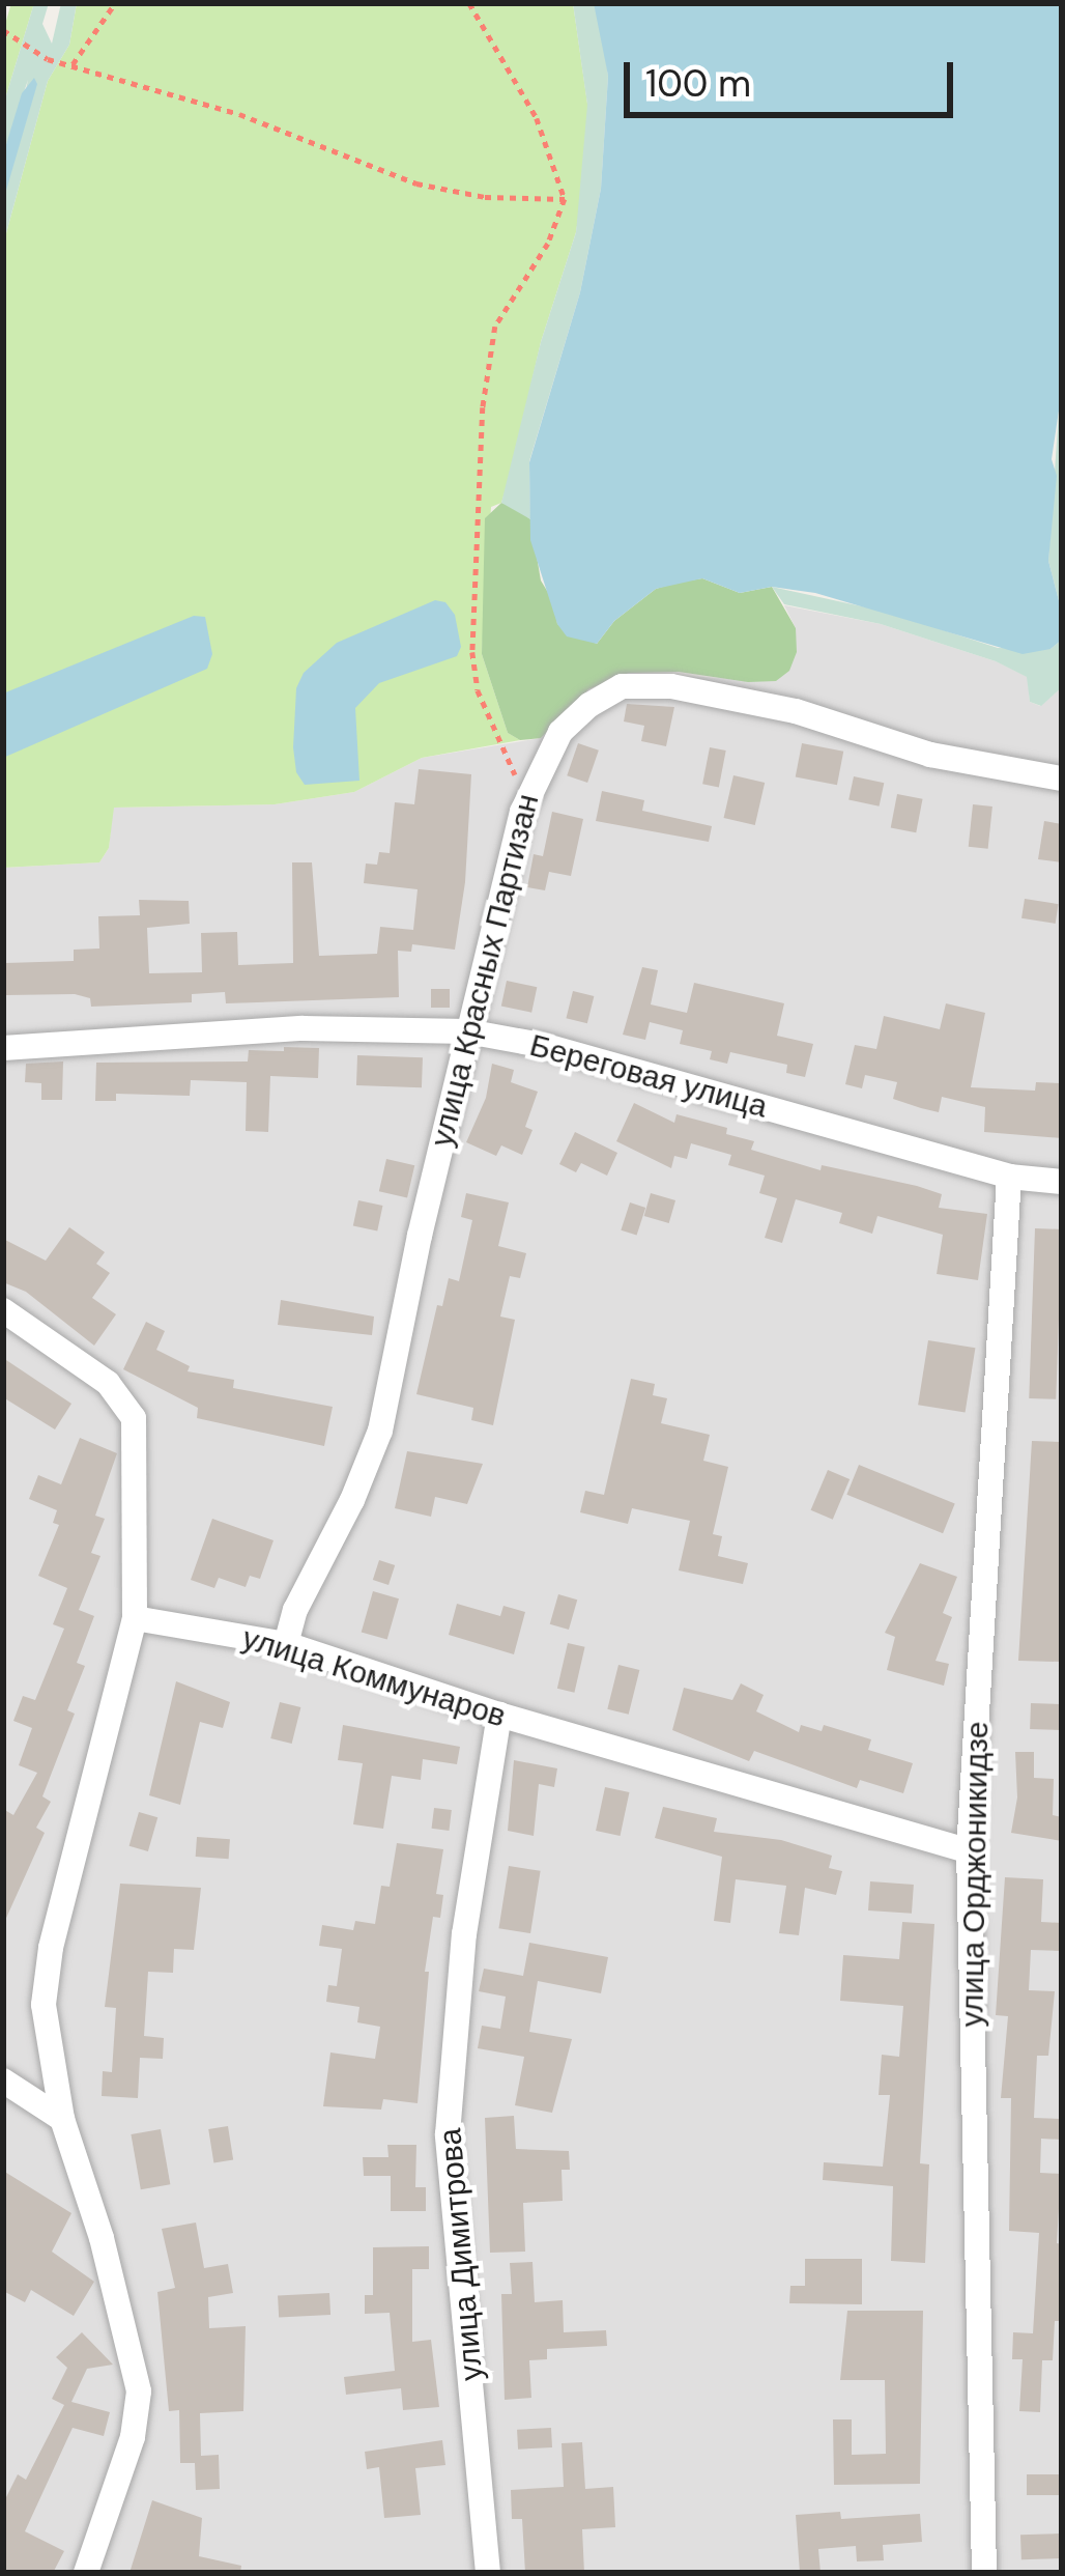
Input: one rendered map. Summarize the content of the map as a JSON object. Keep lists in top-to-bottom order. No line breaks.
{"streets":{"street":["улица Красных Партизан","Береговая улица","улица Коммунаров","улица Орджоникидзе","улица Димитрова"]},"crossings":[["улица Красных Партизан","Береговая улица"],["улица Красных Партизан","улица Коммунаров"],["Береговая улица","улица Орджоникидзе"],["улица Коммунаров","улица Орджоникидзе"],["улица Коммунаров","улица Димитрова"]],"scale_bar":"100 m"}
